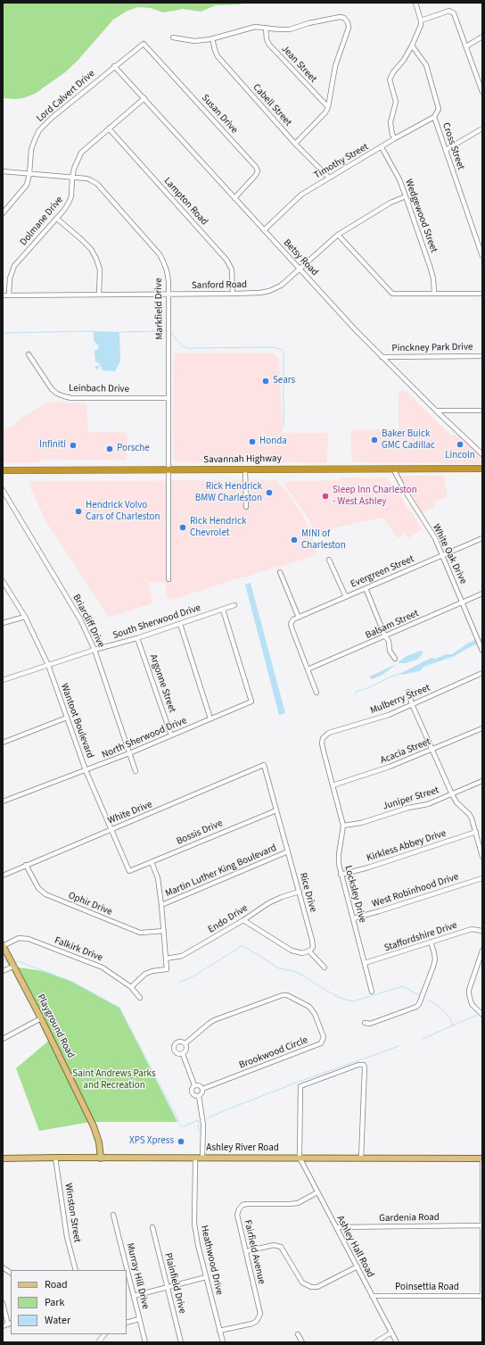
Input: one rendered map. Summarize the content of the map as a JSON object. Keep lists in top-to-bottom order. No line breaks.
{"streets":{"highway":["Savannah Highway"],"main road":["Playground Road","Ashley River Road"],"street":["Jean Street","Lord Calvert Drive","Cabell Street","Susan Drive","Cross Street","Timothy Street","Lampton Road","Wedgewood Street","Dolmane Drive","Betsy Road","Sanford Road","Markfield Drive","Pinckney Park Drive","Leinbach Drive","White Oak Drive","Evergreen Street","Briarcliff Drive","South Sherwood Drive","Balsam Street","Argonne Street","Mulberry Street","Wantoot Boulevard","North Sherwood Drive","Acacia Street","Juniper Street","White Drive","Bossis Drive","Kirkless Abbey Drive","Martin Luther King Boulevard","West Robinhood Drive","Rice Drive","Locksley Drive","Ophir Drive","Endo Drive","Staffordshire Drive","Falkirk Drive","Brookwood Circle","Winston Street","Gardenia Road","Ashley Hall Road","Fairfield Avenue","Heathwood Drive","Murray Hill Drive","Plainfield Drive","Poinsettia Road"]},"crossings":[["Lord Calvert Drive","Susan Drive"],["Lord Calvert Drive","Betsy Road"],["Lord Calvert Drive","Markfield Drive"],["Cabell Street","Timothy Street"],["Susan Drive","Betsy Road"],["Cross Street","Timothy Street"],["Timothy Street","Wedgewood Street"],["Timothy Street","Betsy Road"],["Lampton Road","Dolmane Drive"],["Lampton Road","Sanford Road"],["Wedgewood Street","Sanford Road"],["Dolmane Drive","Betsy Road"],["Dolmane Drive","Sanford Road"],["Dolmane Drive","Markfield Drive"],["Betsy Road","Sanford Road"],["Betsy Road","Pinckney Park Drive"],["Sanford Road","Markfield Drive"],["Markfield Drive","Leinbach Drive"],["Markfield Drive","Savannah Highway"],["Savannah Highway","White Oak Drive"],["White Oak Drive","Evergreen Street"],["White Oak Drive","Balsam Street"],["Evergreen Street","Balsam Street"],["Briarcliff Drive","South Sherwood Drive"],["Briarcliff Drive","North Sherwood Drive"],["South Sherwood Drive","Argonne Street"],["South Sherwood Drive","Wantoot Boulevard"],["South Sherwood Drive","North Sherwood Drive"],["Argonne Street","North Sherwood Drive"],["Mulberry Street","Locksley Drive"],["Wantoot Boulevard","North Sherwood Drive"],["Wantoot Boulevard","White Drive"],["Wantoot Boulevard","Bossis Drive"],["Acacia Street","Locksley Drive"],["Juniper Street","Locksley Drive"],["White Drive","Rice Drive"],["White Drive","Ophir Drive"],["Bossis Drive","Rice Drive"],["Kirkless Abbey Drive","Locksley Drive"],["Martin Luther King Boulevard","Rice Drive"],["West Robinhood Drive","Locksley Drive"],["Rice Drive","Endo Drive"],["Locksley Drive","Staffordshire Drive"],["Falkirk Drive","Playground Road"],["Playground Road","Ashley River Road"],["Ashley River Road","Winston Street"],["Ashley River Road","Ashley Hall Road"],["Ashley River Road","Heathwood Drive"],["Gardenia Road","Ashley Hall Road"],["Ashley Hall Road","Fairfield Avenue"],["Ashley Hall Road","Poinsettia Road"],["Fairfield Avenue","Heathwood Drive"]],"parks":["Saint Andrews Parks and Recreation"],"places":["Sears","Baker Buick GMC Cadillac","Honda","Lincoln","Infiniti","Porsche","Rick Hendrick BMW Charleston","Sleep Inn Charleston - West Ashley","Hendrick Volvo Cars of Charleston","Rick Hendrick Chevrolet","MINI of Charleston","XPS Xpress"],"legend":["Road","Park","Water"]}
